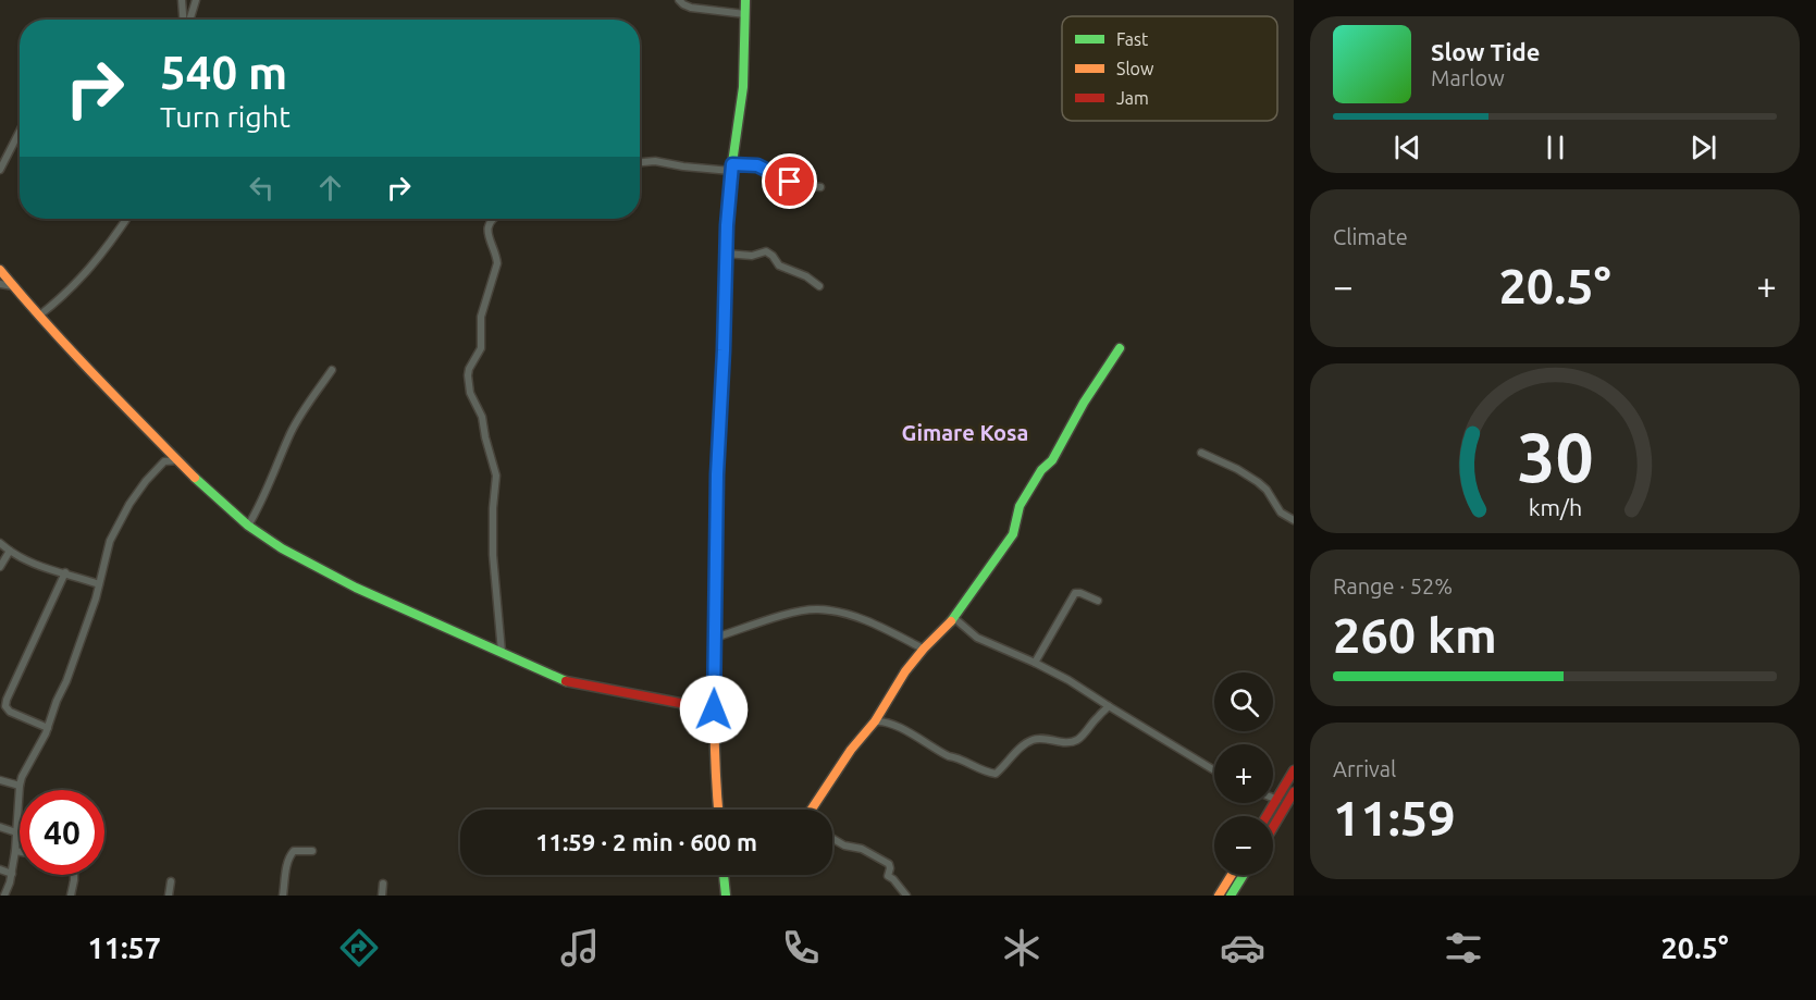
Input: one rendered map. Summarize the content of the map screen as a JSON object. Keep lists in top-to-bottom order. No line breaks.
{"districts":["Gimare Kosa"],"legend":["Fast","Slow","Jam"],"page":{"turn":["540 m","Turn right"],"song":["Slow Tide","Marlow"],"tile":["Climate",["Range · 52%","260 km"],["Arrival","11:59"]],"heat":["−","20.5°","+"],"map_buttons":["+","−"],"limit":"40","trip":"11:59 · 2 min · 600 m","tabs":["11:57","20.5°"],"gauge":["30","km/h"]}}
